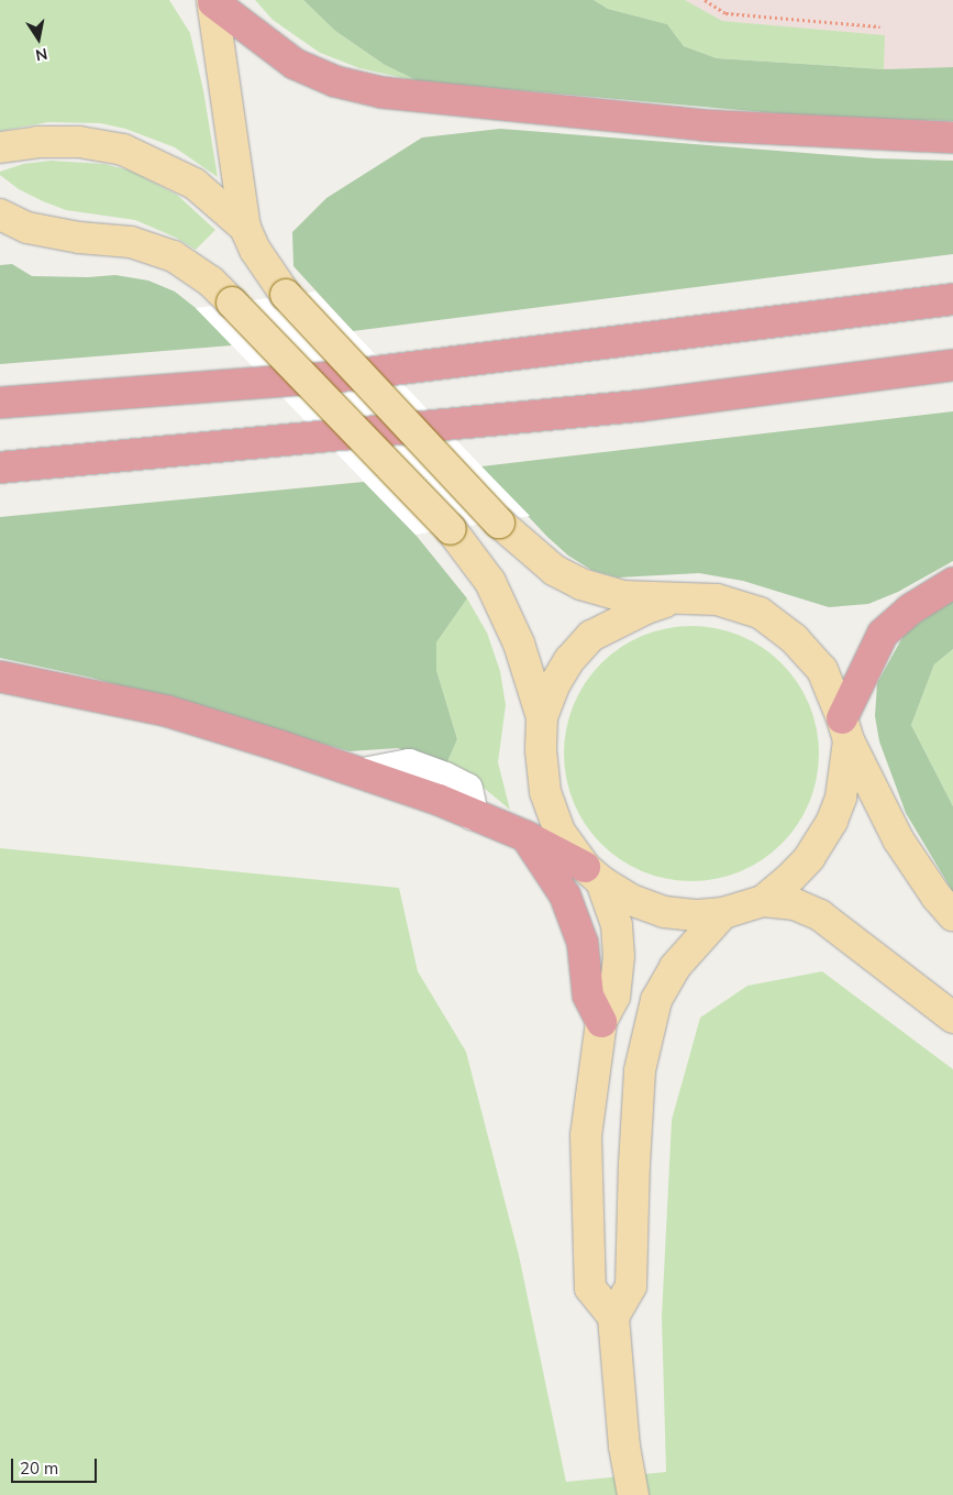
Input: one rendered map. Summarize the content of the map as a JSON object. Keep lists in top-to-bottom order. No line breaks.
{"scale_bar":"20 m","north":"bottom"}
